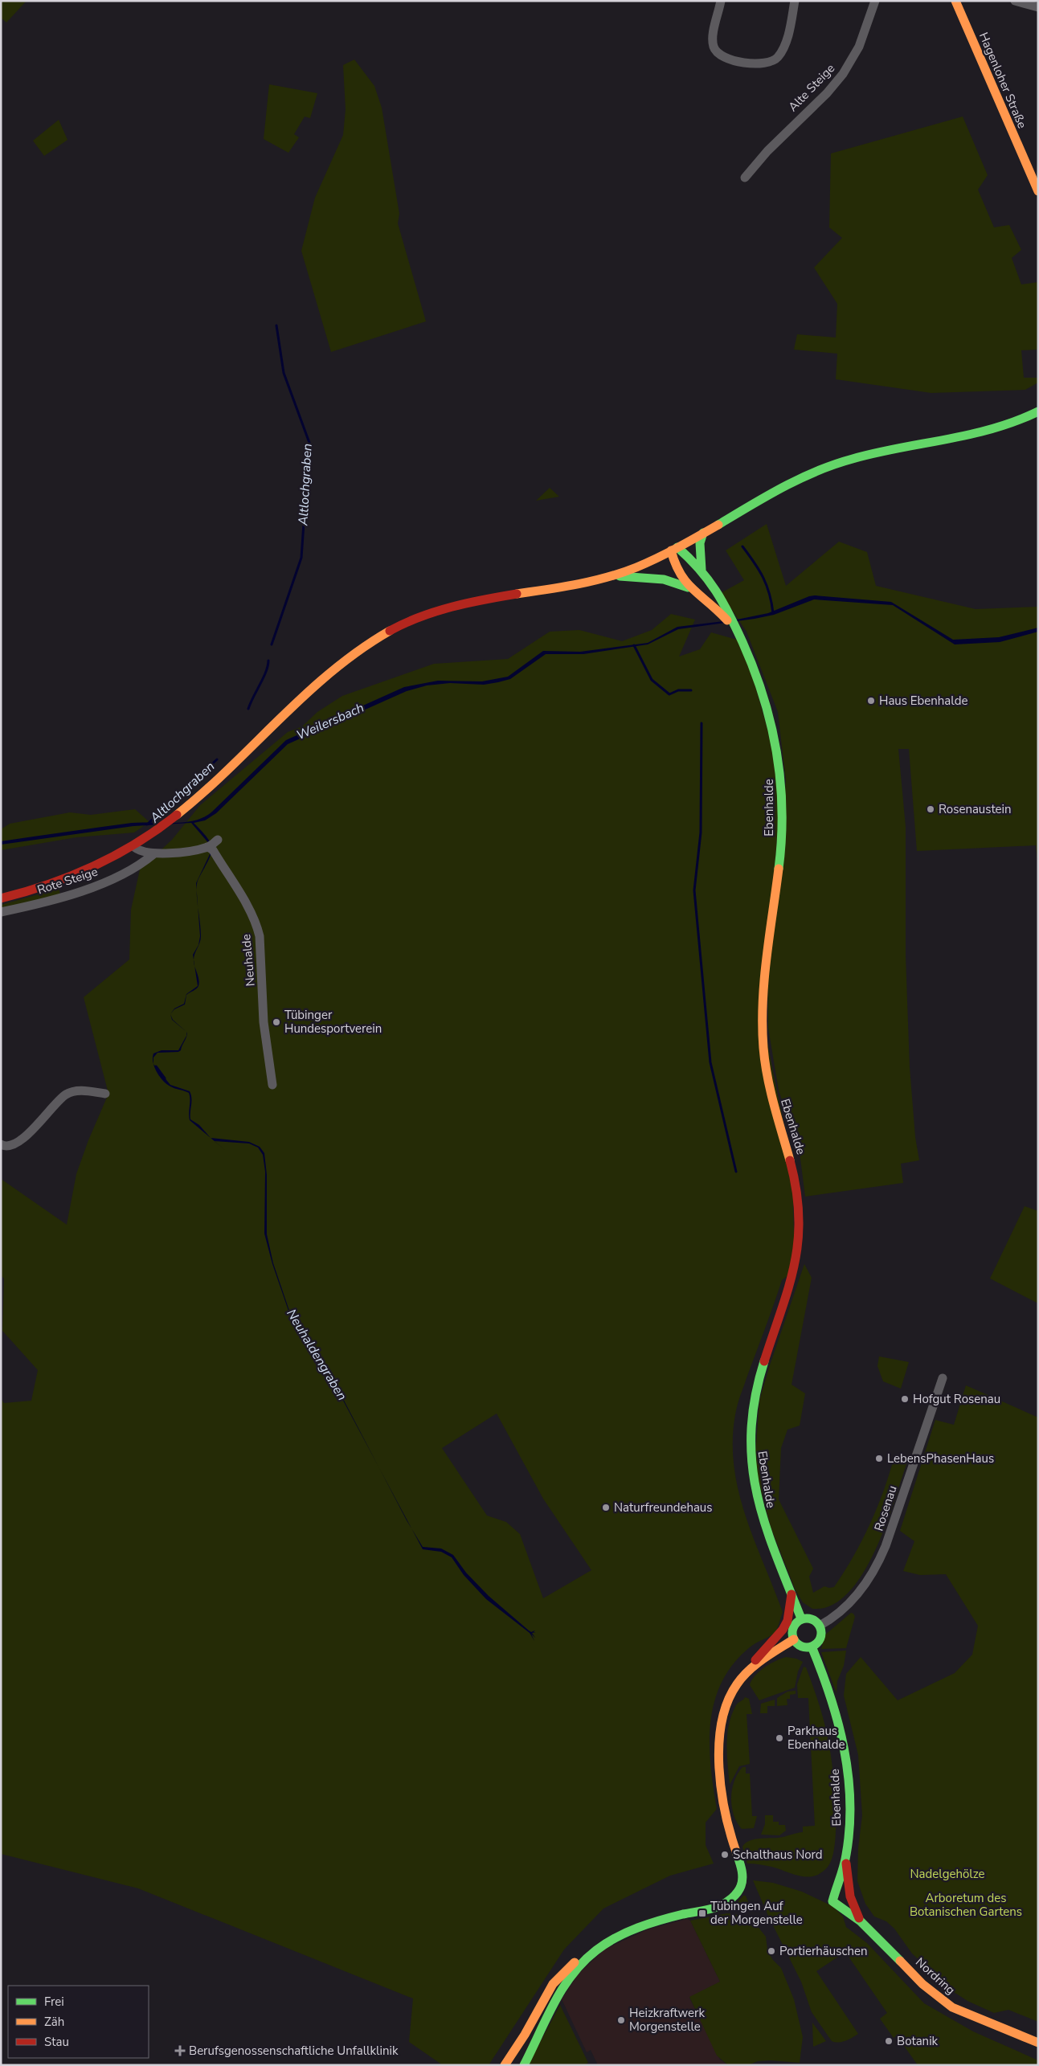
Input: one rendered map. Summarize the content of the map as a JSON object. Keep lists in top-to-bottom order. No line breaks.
{"streets":{"street":["Hagenloher Straße","Alte Steige","Ebenhalde","Rote Steige","Neuhalde","Rosenau","Nordring"]},"crossings":[["Ebenhalde","Rosenau"],["Ebenhalde","Nordring"]],"water":["Altlochgraben","Weilersbach","Neuhaldengraben"],"parks":["Nadelgehölze","Arboretum des Botanischen Gartens"],"places":{"other":["Haus Ebenhalde","Rosenaustein","Tübinger Hundesportverein","Hofgut Rosenau","LebensPhasenHaus","Naturfreundehaus","Parkhaus Ebenhalde","Schalthaus Nord","Portierhäuschen","Heizkraftwerk Morgenstelle","Botanik"],"transit":["Tübingen Auf der Morgenstelle"],"health":["Berufsgenossenschaftliche Unfallklinik"]},"legend":["Frei","Zäh","Stau"]}
